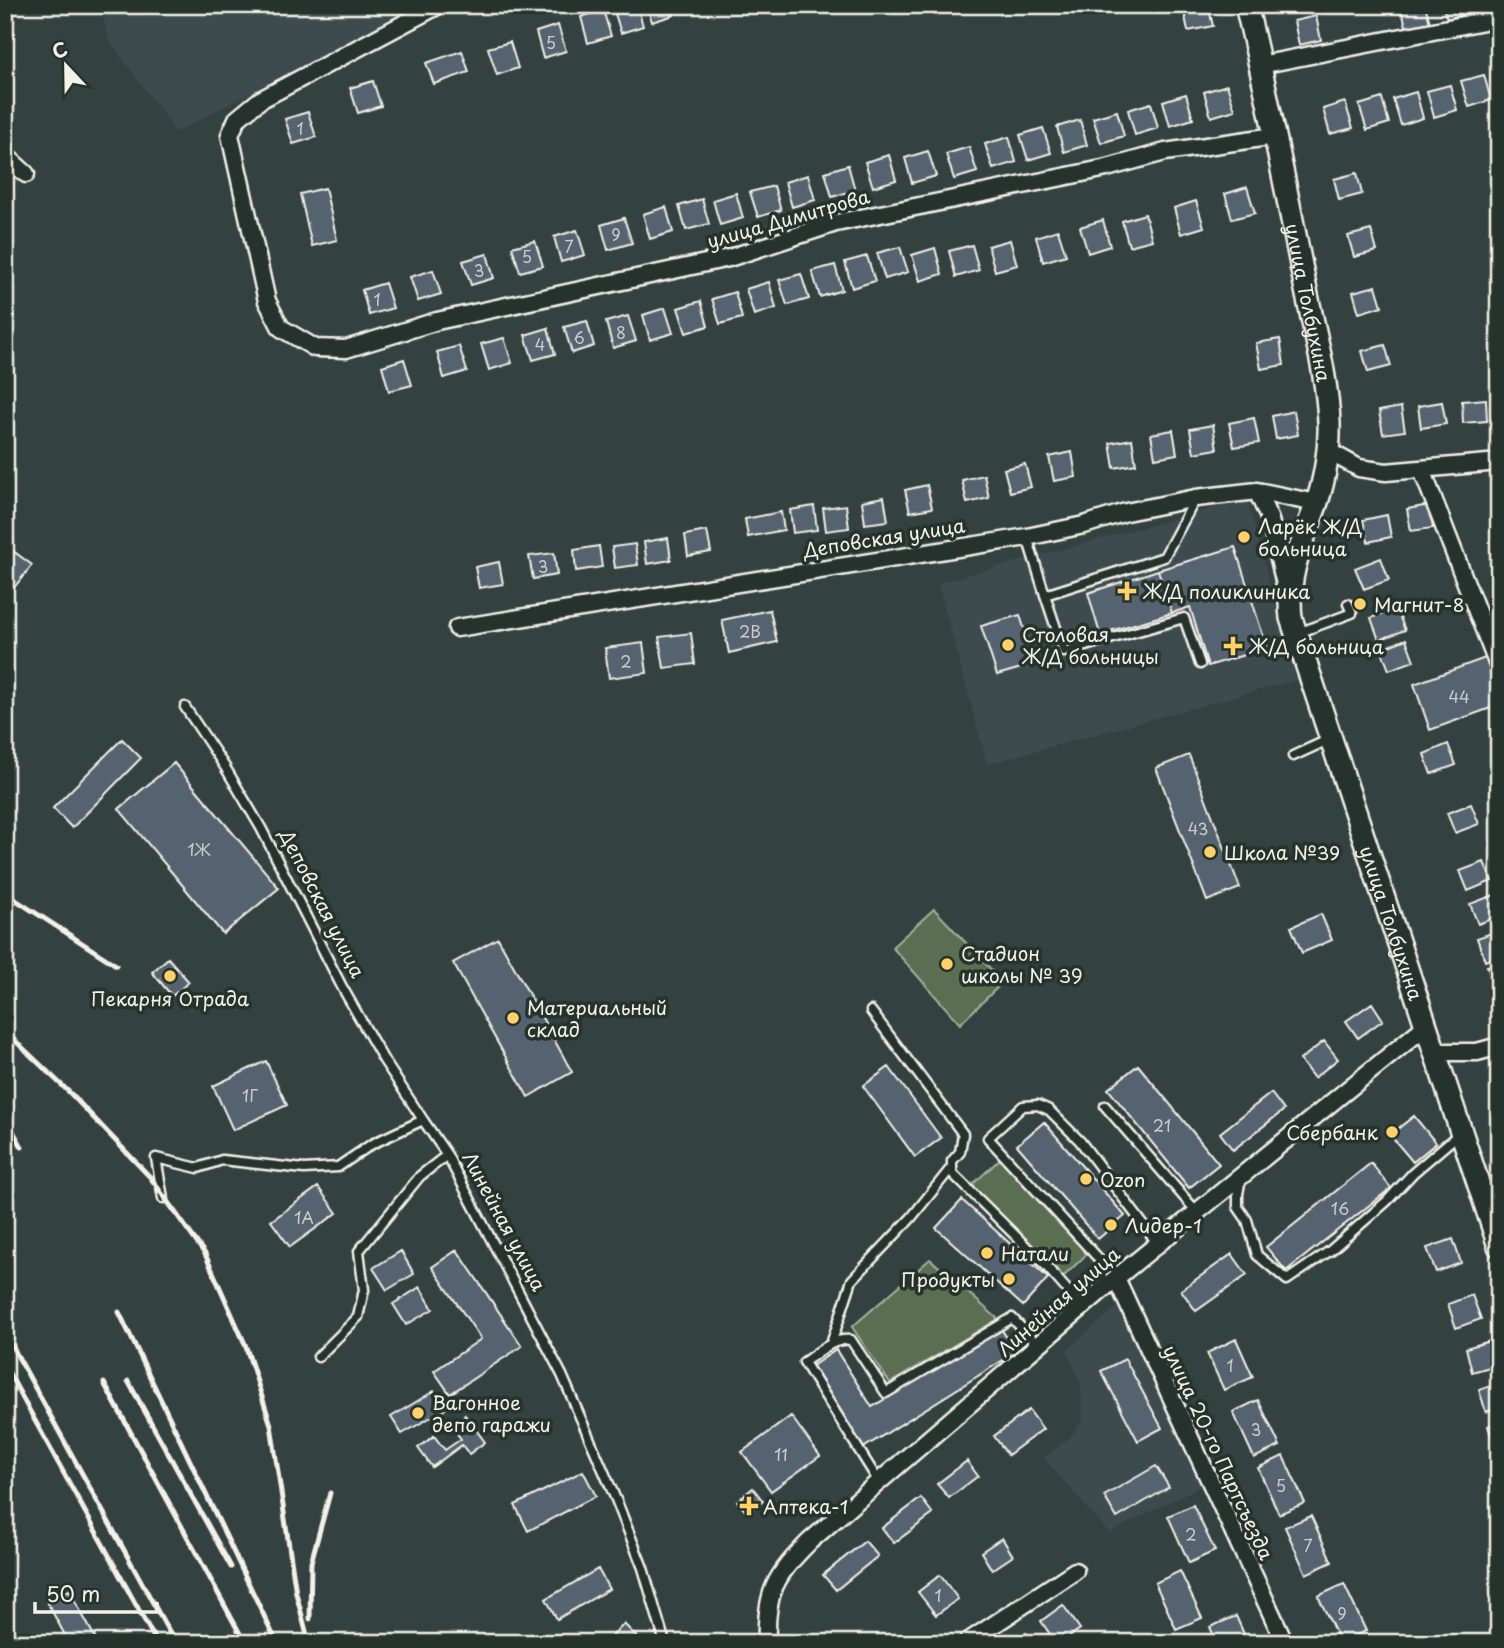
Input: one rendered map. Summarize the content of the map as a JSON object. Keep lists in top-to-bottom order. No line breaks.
{"streets":{"street":["улица Димитрова","улица Толбухина","Деповская улица","Линейная улица","улица 20-го Партсъезда"]},"crossings":[["улица Димитрова","улица Толбухина"],["улица Толбухина","Деповская улица"],["улица Толбухина","Линейная улица"],["Деповская улица","Линейная улица"],["Линейная улица","улица 20-го Партсъезда"]],"places":{"other":["Ларёк Ж/Д больница","Магнит-8","Столовая Ж/Д больницы","Школа №39","Стадион школы № 39","Пекарня Отрада","Материальный склад","Сбербанк","Ozon","Лидер-1","Натали","Продукты","Вагонное депо гаражи"],"health":["Ж/Д поликлиника","Ж/Д больница","Аптека-1"]},"house_numbers":["5","1","9","7","5","3","1","8","6","4","3","2В","2","44","43","1Ж","1Г","21","16","1А","1","3","11","5","2","7","1","9"],"scale_bar":"50 m","north":"top"}
